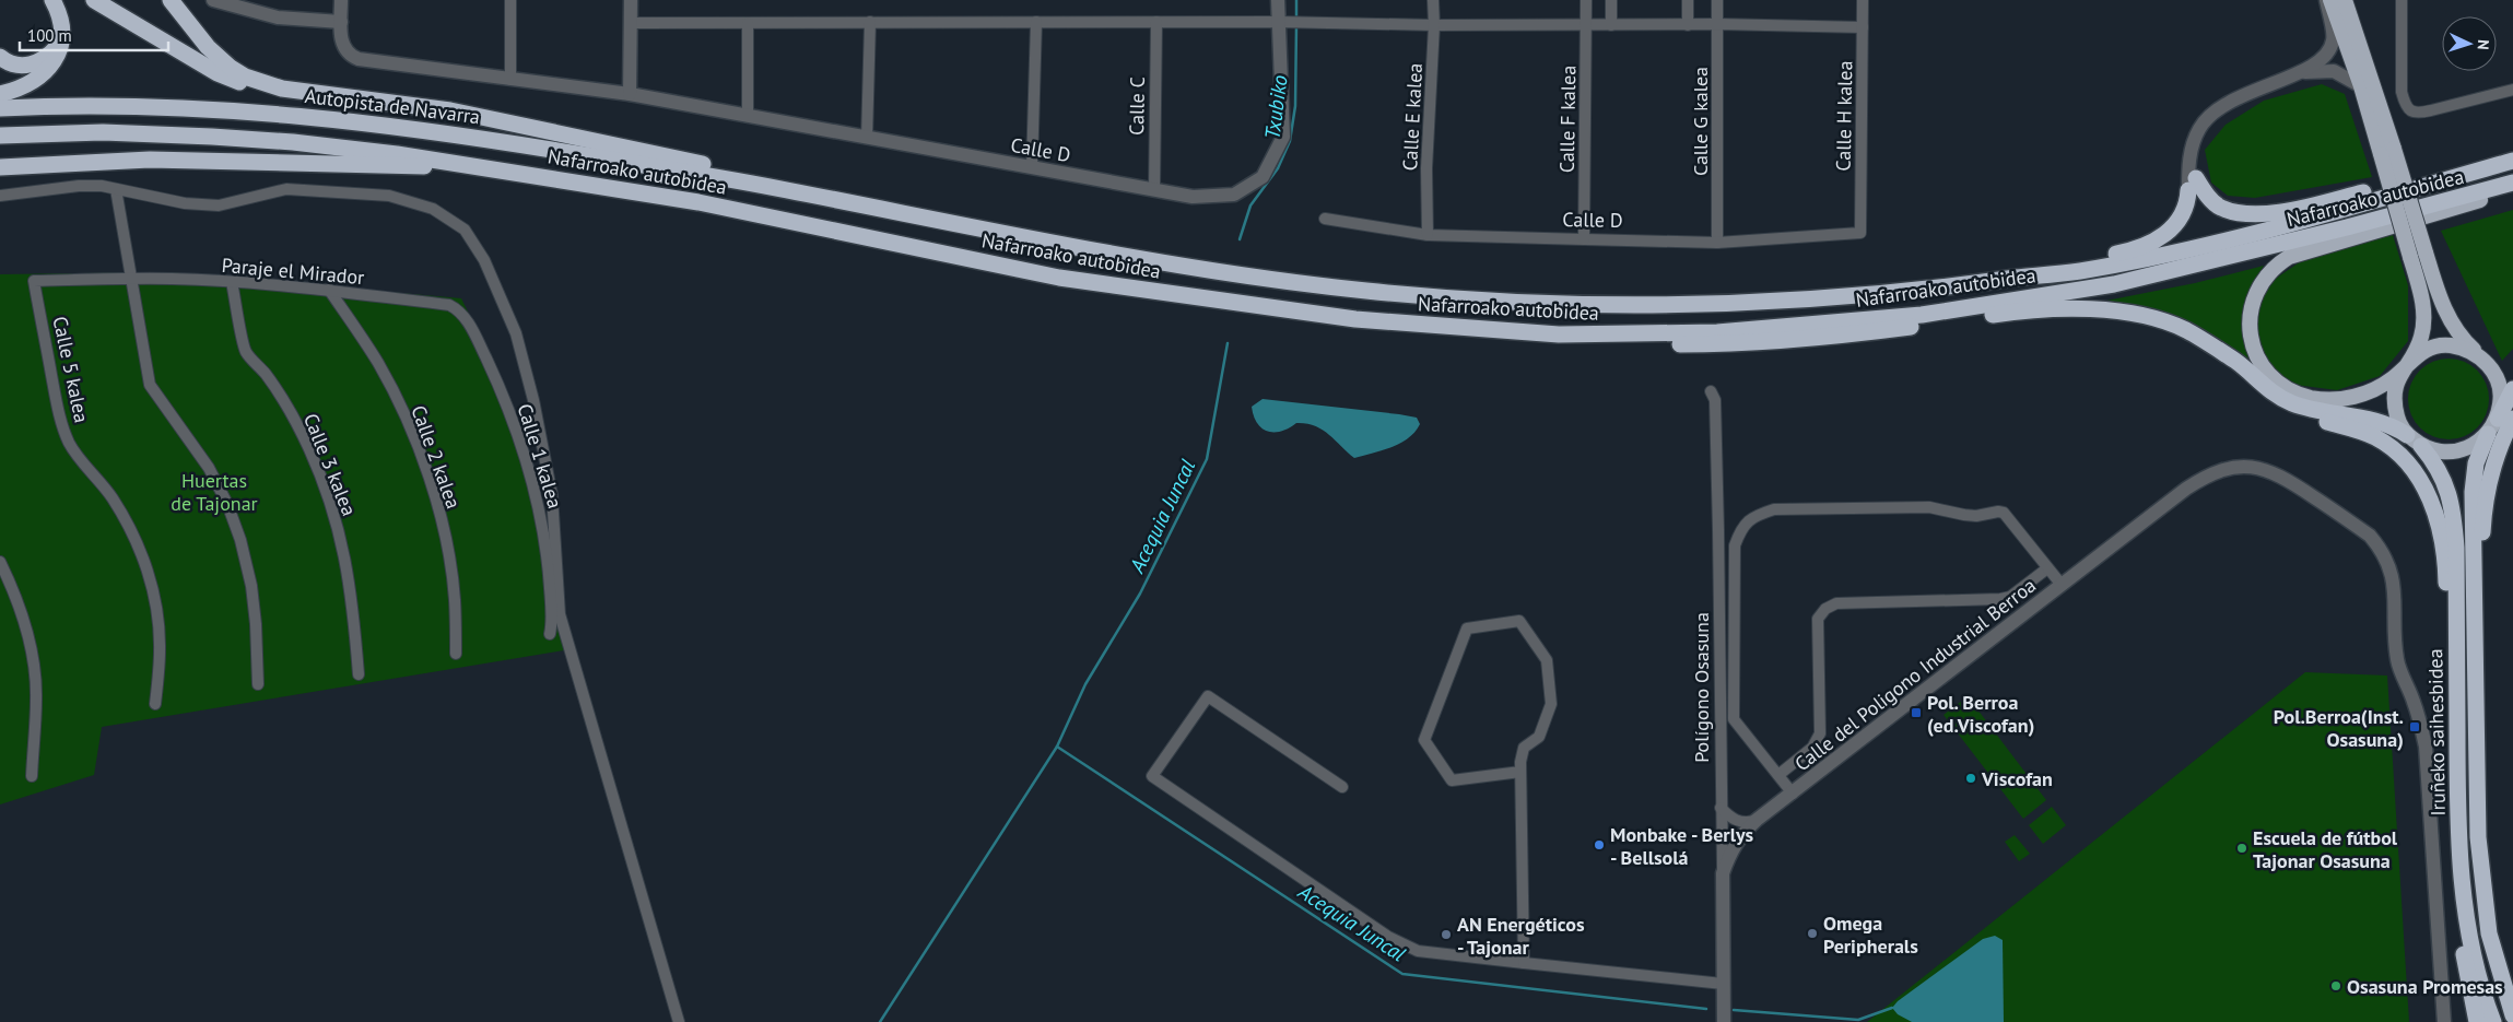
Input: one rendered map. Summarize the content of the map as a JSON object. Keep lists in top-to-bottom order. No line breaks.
{"streets":{"highway":["Autopista de Navarra","Nafarroako autobidea","Iruñeko saihesbidea"],"street":["Calle C","Calle H kalea","Calle E kalea","Calle F kalea","Calle G kalea","Calle D","Paraje el Mirador","Calle 5 kalea","Calle 1 kalea","Calle 2 kalea","Calle 3 kalea","Calle del Poligono Industrial Berroa","Polígono Osasuna"]},"crossings":[["Autopista de Navarra","Nafarroako autobidea"],["Calle C","Calle D"],["Calle H kalea","Calle D"],["Calle E kalea","Calle D"],["Calle F kalea","Calle D"],["Calle G kalea","Calle D"],["Paraje el Mirador","Calle 5 kalea"],["Paraje el Mirador","Calle 1 kalea"],["Paraje el Mirador","Calle 2 kalea"],["Paraje el Mirador","Calle 3 kalea"],["Calle del Poligono Industrial Berroa","Polígono Osasuna"]],"water":["Txubiko","Acequia Juncal"],"parks":["Huertas de Tajonar"],"places":{"transit":["Pol. Berroa (ed.Viscofan)","Pol.Berroa(Inst. Osasuna)"],"other":["Viscofan","Monbake - Berlys - Bellsolá","Escuela de fútbol Tajonar Osasuna","Omega Peripherals","AN Energéticos - Tajonar","Osasuna Promesas"]},"scale_bar":"100 m","north":"right"}
